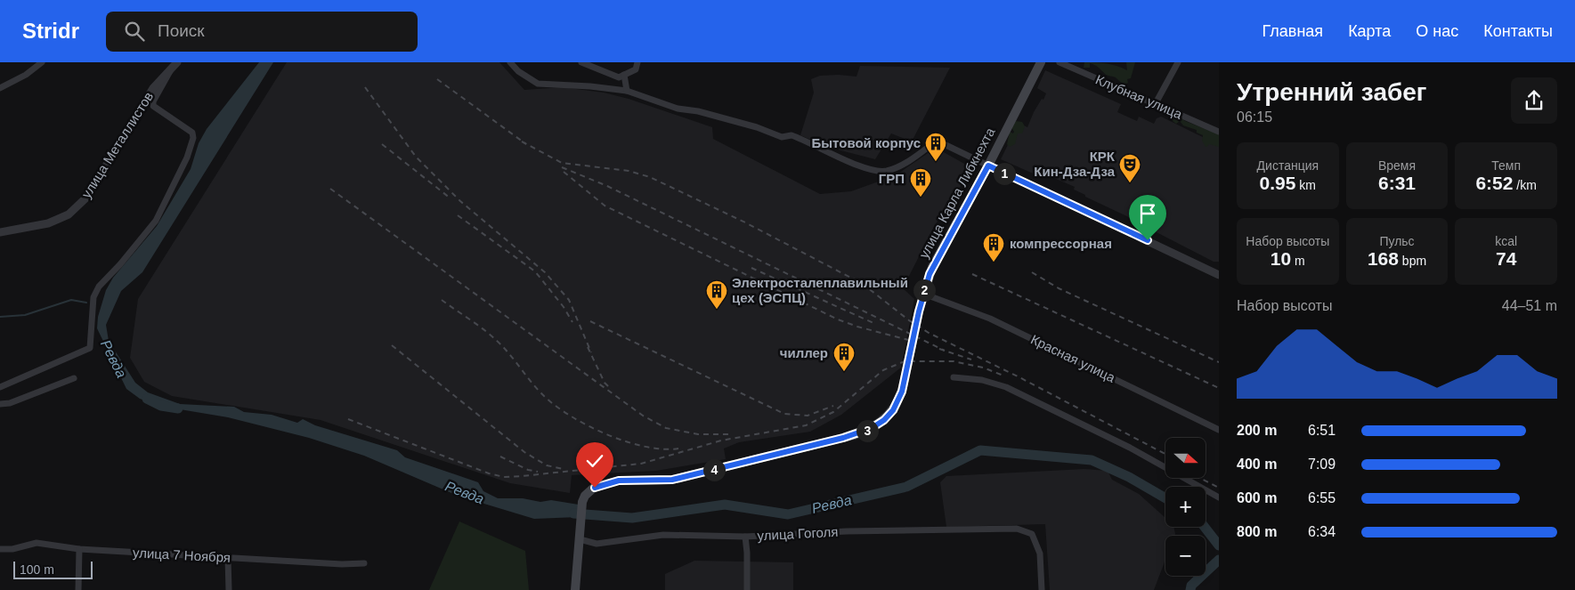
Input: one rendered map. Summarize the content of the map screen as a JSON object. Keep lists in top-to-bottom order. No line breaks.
{"streets":{"main road":["улица Карла Либкнехта"],"street":["Клубная улица","улица Металлистов","Красная улица","улица Гоголя","улица 7 Ноября"]},"crossings":[["улица Карла Либкнехта","Красная улица"],["улица Карла Либкнехта","улица Гоголя"]],"water":["Ревда"],"places":{"building":["Бытовой корпус","ГРП","компрессорная","Электросталеплавильный цех (ЭСПЦ)","чиллер"],"theatre":["КРК Кин-Дза-Дза"]},"scale_bar":"100 m","north":"right","page":{"header":"Stridr","search":"Поиск","nav":["Главная","Карта","О нас","Контакты"],"heading":["Утренний забег","06:15"],"stats":[["Дистанция","0.95 km"],["Время","6:31"],["Темп","6:52 /km"],["Набор высоты","10 m"],["Пульс","168 bpm"],["kcal","74"]],"pins":["1","2","3","4"],"chart":["Набор высоты","44–51 m"],"list":[{"name":"200 m","note":"6:51"},{"name":"400 m","note":"7:09"},{"name":"600 m","note":"6:55"},{"name":"800 m","note":"6:34"}],"map_buttons":["+","−"],"scale":"100 m"}}
